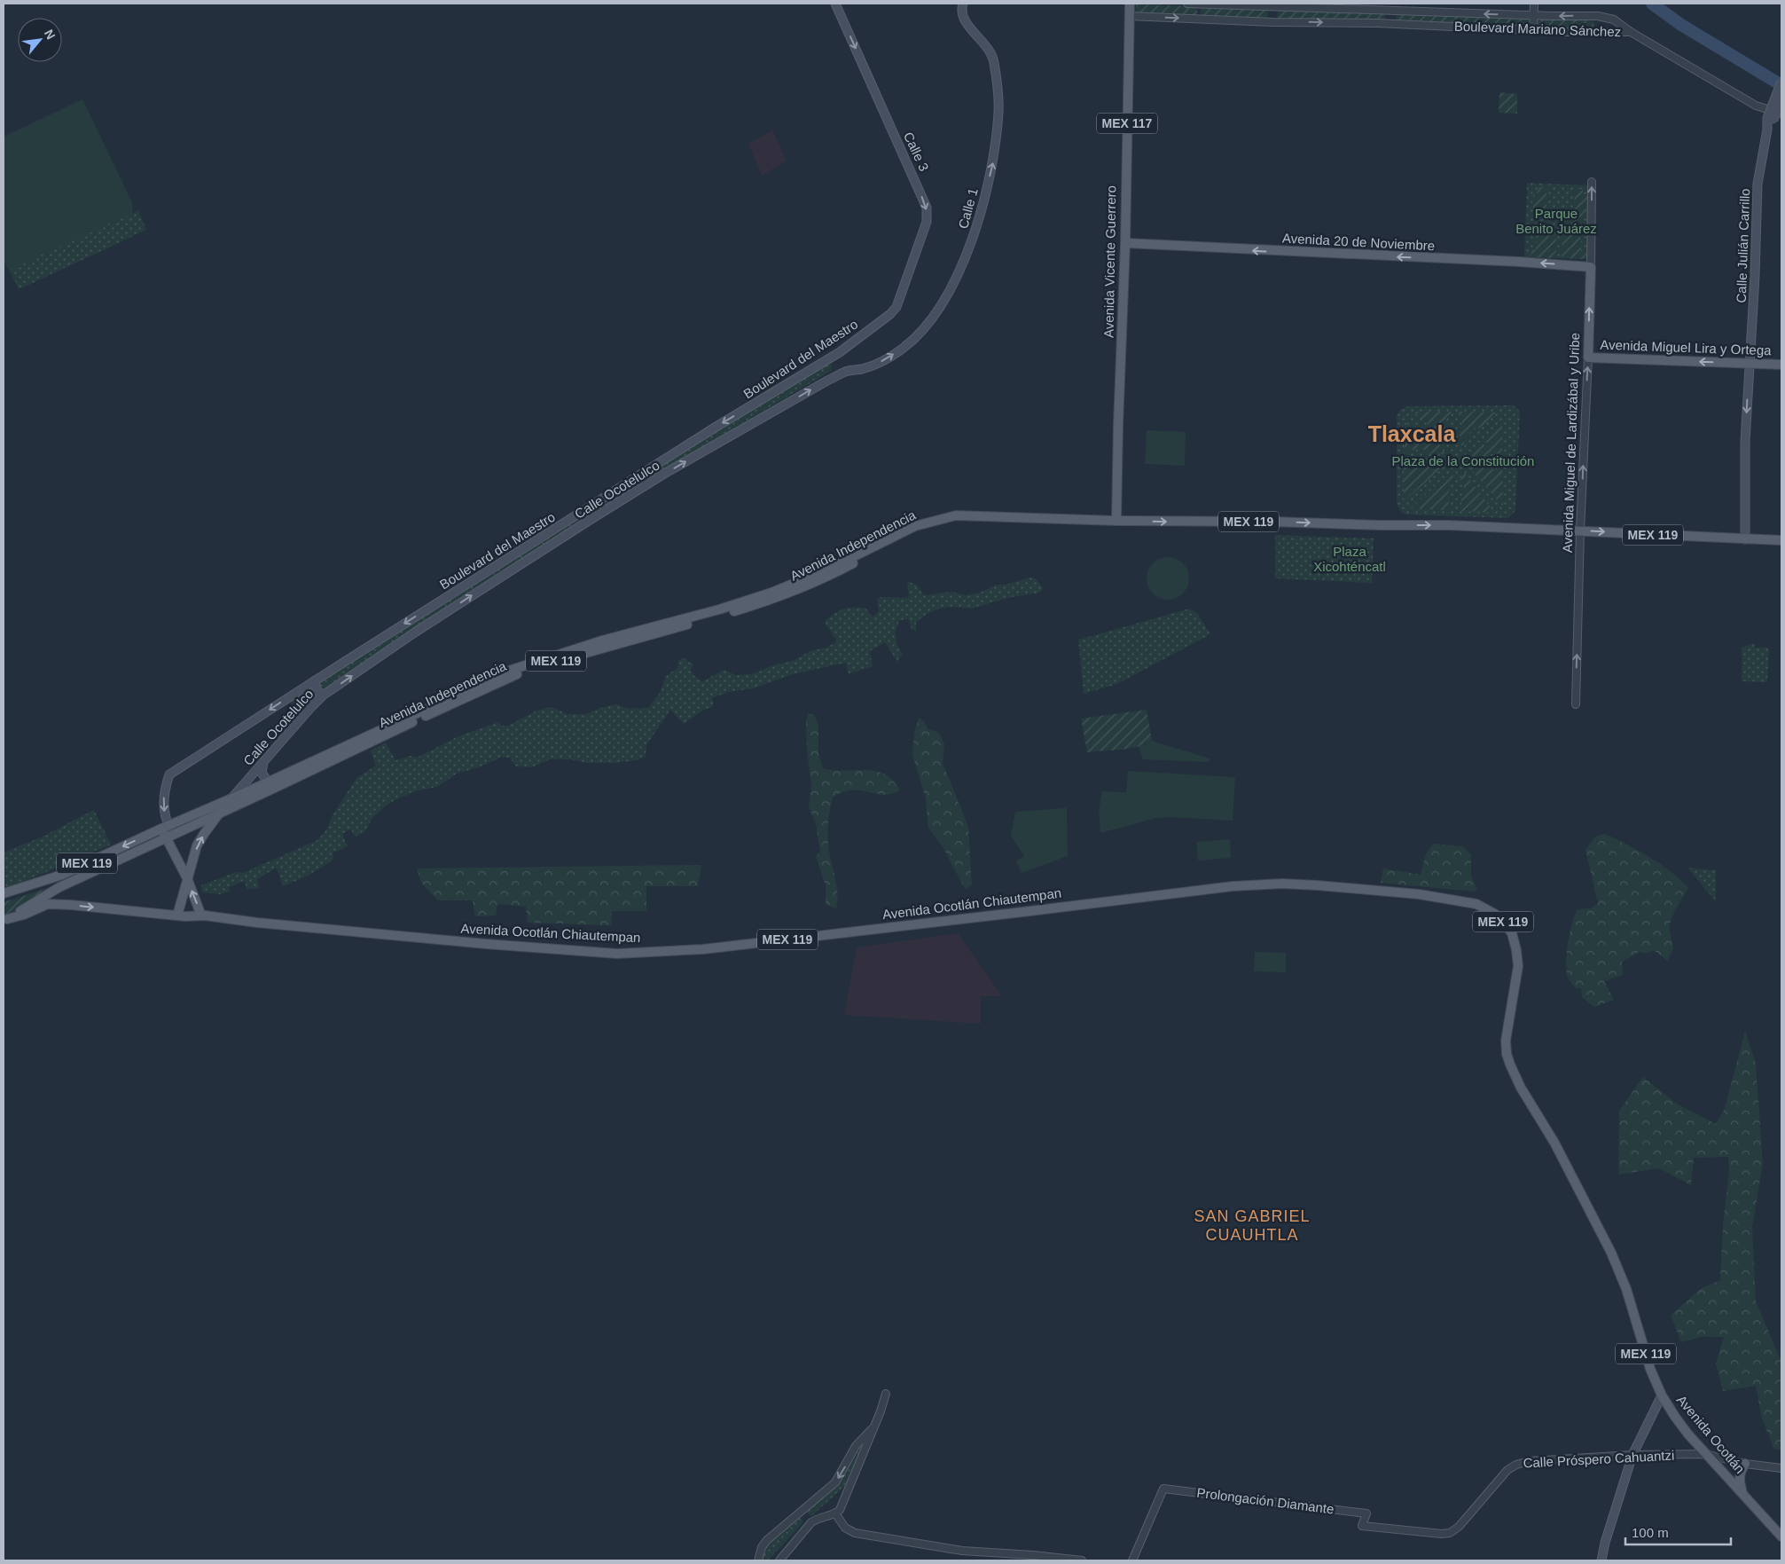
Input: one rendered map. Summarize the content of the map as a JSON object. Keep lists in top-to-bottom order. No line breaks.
{"streets":{"main road":["MEX 117","Calle 3","Calle 1","Avenida 20 de Noviembre","Calle Julián Carrillo","Avenida Vicente Guerrero","Avenida Miguel Lira y Ortega","Boulevard del Maestro","Avenida Miguel de Lardizábal y Uribe","Calle Ocotelulco","MEX 119","Avenida Independencia","Avenida Ocotlán Chiautempan","Avenida Ocotlán"],"street":["Boulevard Mariano Sánchez","Calle Próspero Cahuantzi","Prolongación Diamante"]},"crossings":[["Boulevard Mariano Sánchez","Avenida Vicente Guerrero"],["Calle 3","Boulevard del Maestro"],["Calle 1","Calle Ocotelulco"],["Avenida 20 de Noviembre","Avenida Vicente Guerrero"],["Avenida 20 de Noviembre","Avenida Miguel de Lardizábal y Uribe"],["Calle Julián Carrillo","Avenida Miguel Lira y Ortega"],["Calle Julián Carrillo","MEX 119"],["Avenida Vicente Guerrero","Avenida Independencia"],["Avenida Miguel Lira y Ortega","Avenida Miguel de Lardizábal y Uribe"],["Boulevard del Maestro","Avenida Independencia"],["Avenida Miguel de Lardizábal y Uribe","MEX 119"],["Avenida Miguel de Lardizábal y Uribe","Avenida Independencia"],["Calle Ocotelulco","Avenida Independencia"],["MEX 119","Avenida Independencia"],["Avenida Independencia","Avenida Ocotlán Chiautempan"],["Avenida Ocotlán Chiautempan","Avenida Ocotlán"],["Avenida Ocotlán","Calle Próspero Cahuantzi"],["Calle Próspero Cahuantzi","Prolongación Diamante"]],"one_way":["Calle 3","Calle 1","Avenida 20 de Noviembre","Calle Julián Carrillo","Avenida Miguel Lira y Ortega","Boulevard del Maestro","Avenida Miguel de Lardizábal y Uribe","Calle Ocotelulco"],"districts":["Tlaxcala","SAN GABRIEL CUAUHTLA"],"parks":["Parque Benito Juárez","Plaza de la Constitución","Plaza Xicohténcatl"],"scale_bar":"100 m","north":"top right"}
